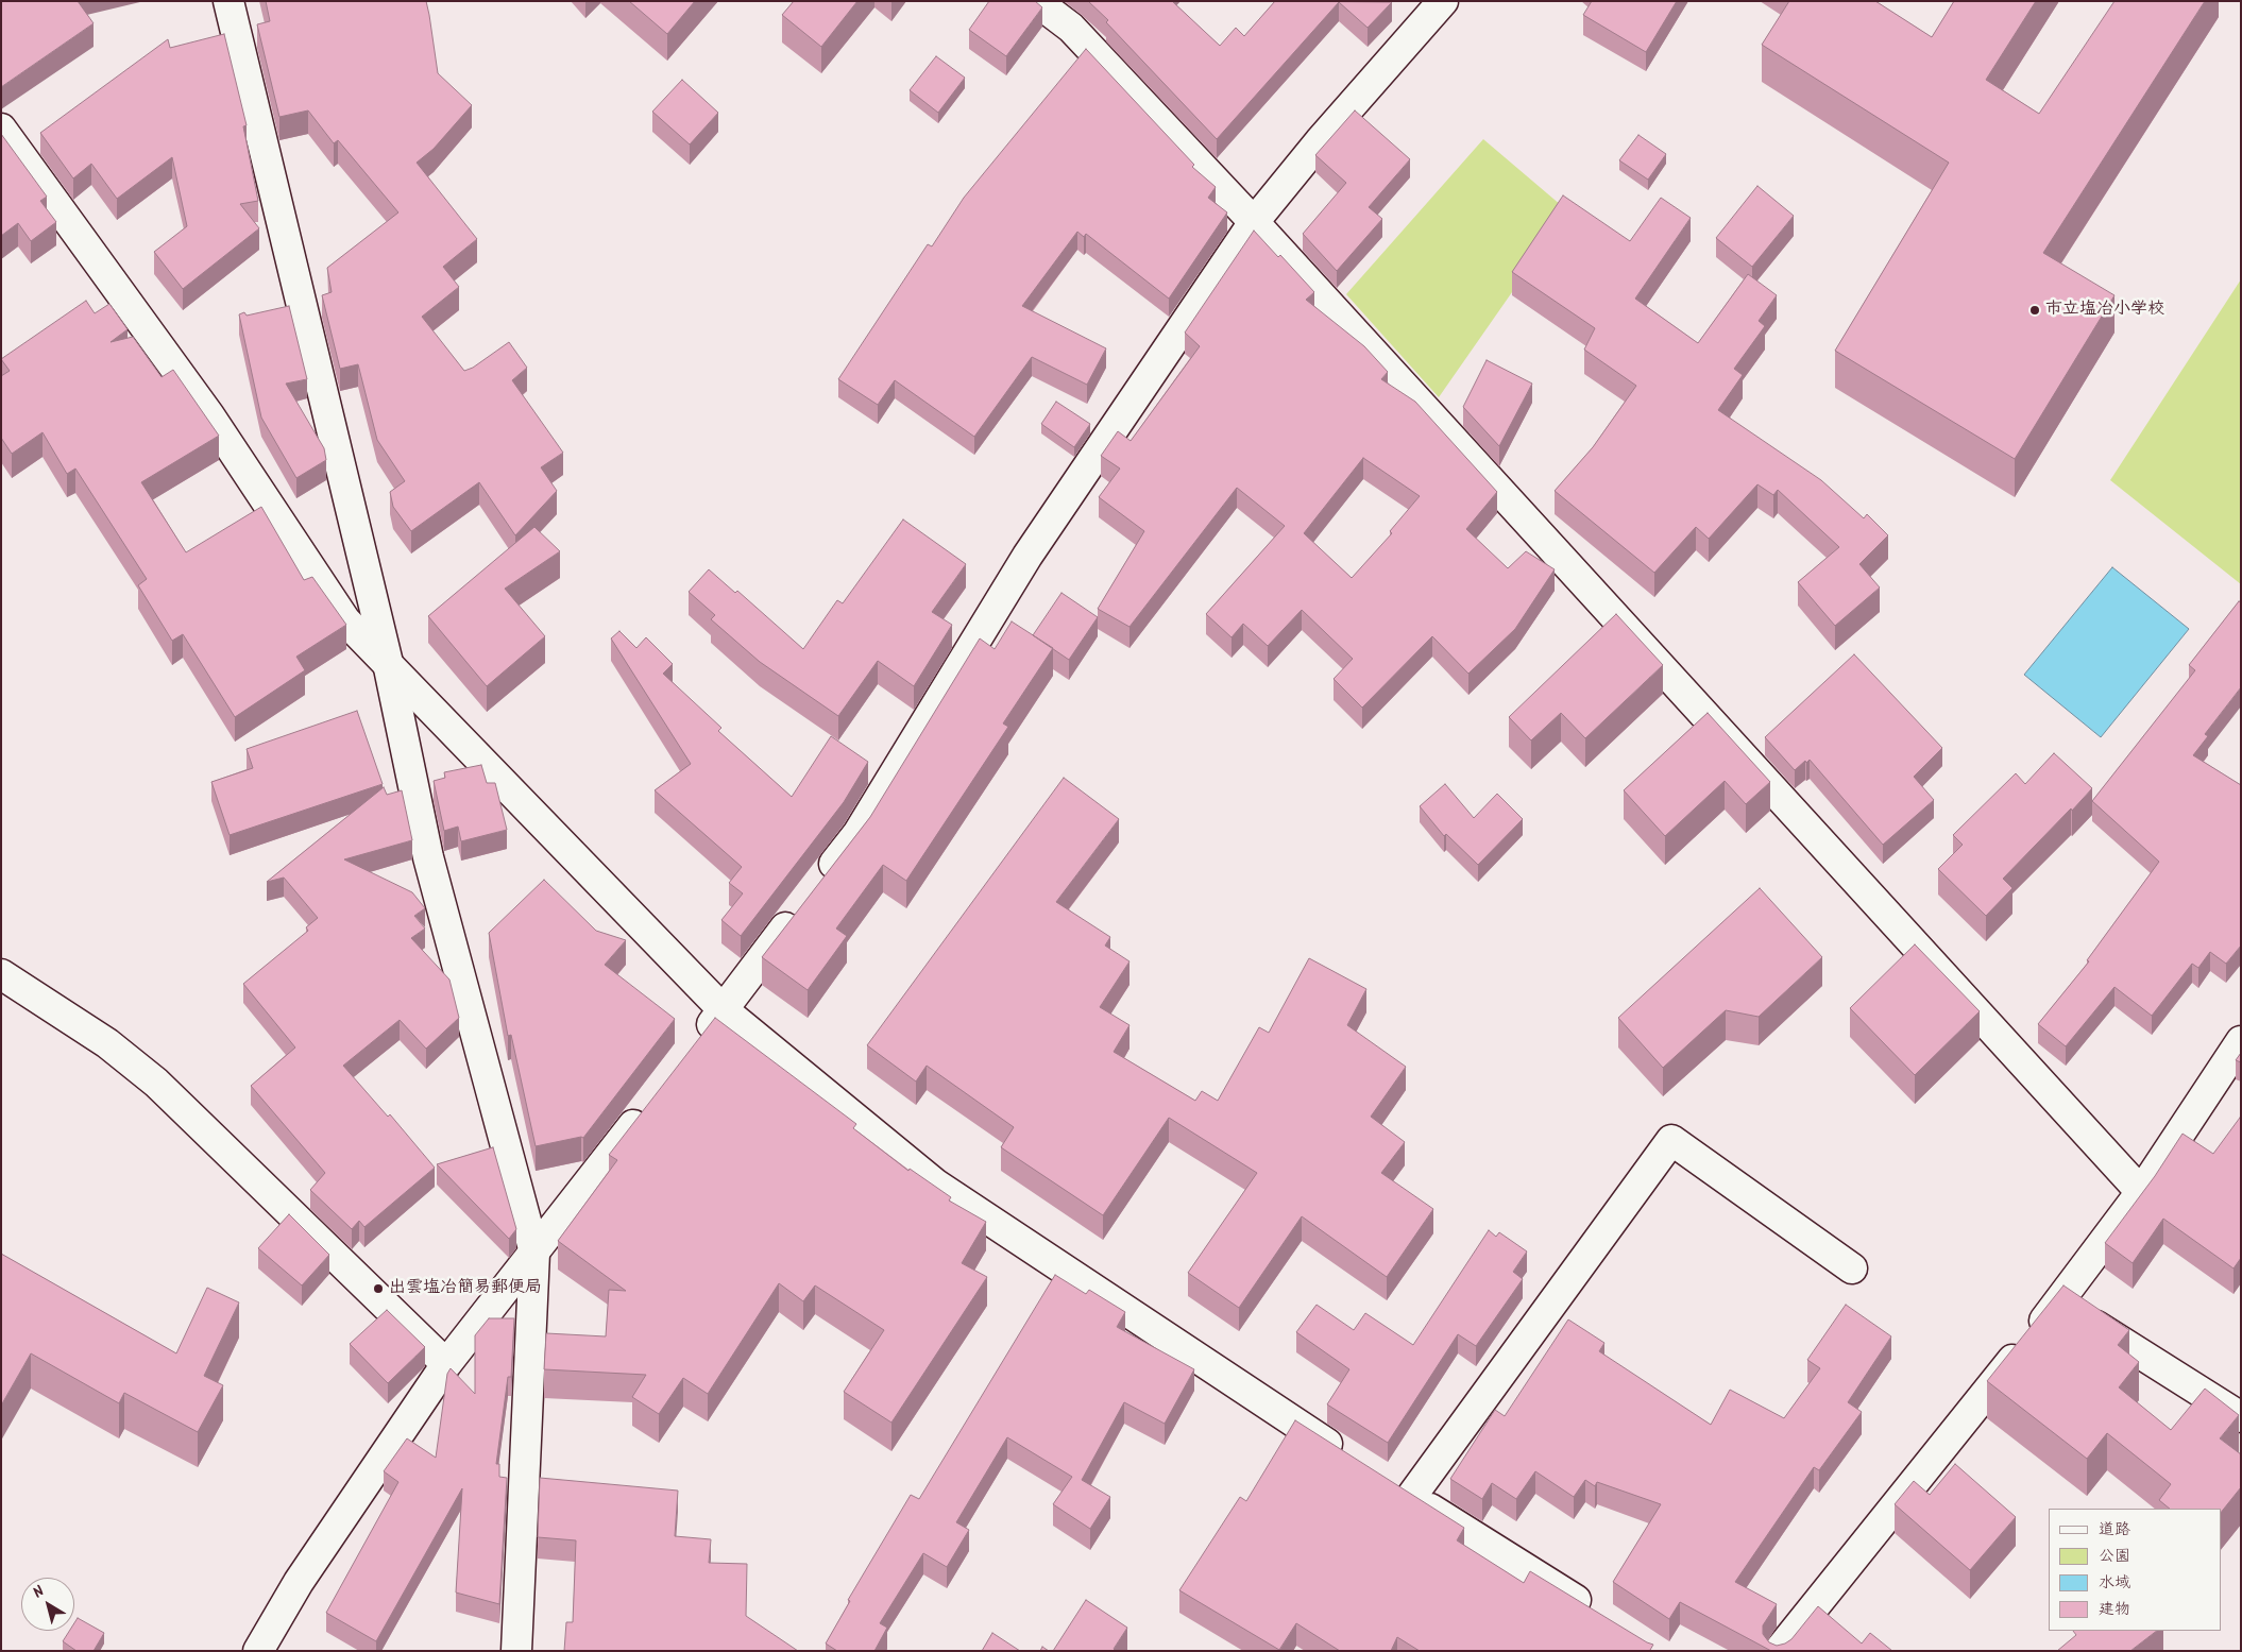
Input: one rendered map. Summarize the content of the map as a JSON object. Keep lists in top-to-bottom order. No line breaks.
{"places":["市立塩冶小学校","出雲塩冶簡易郵便局"],"legend":["道路","公園","水域","建物"],"north":"top left"}
